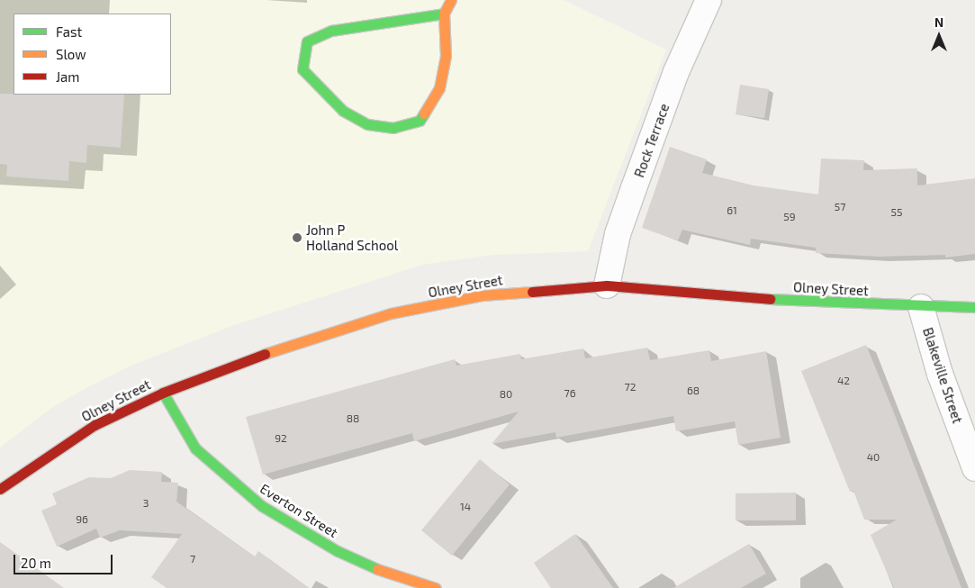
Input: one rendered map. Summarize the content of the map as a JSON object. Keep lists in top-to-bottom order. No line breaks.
{"streets":{"street":["Rock Terrace","Olney Street","Blakeville Street","Everton Street"]},"crossings":[["Rock Terrace","Olney Street"],["Olney Street","Blakeville Street"],["Olney Street","Everton Street"]],"places":["John P Holland School"],"house_numbers":["57","61","55","59","42","72","68","76","80","88","92","40","3","14","96","7"],"legend":["Fast","Slow","Jam"],"scale_bar":"20 m","north":"top"}
